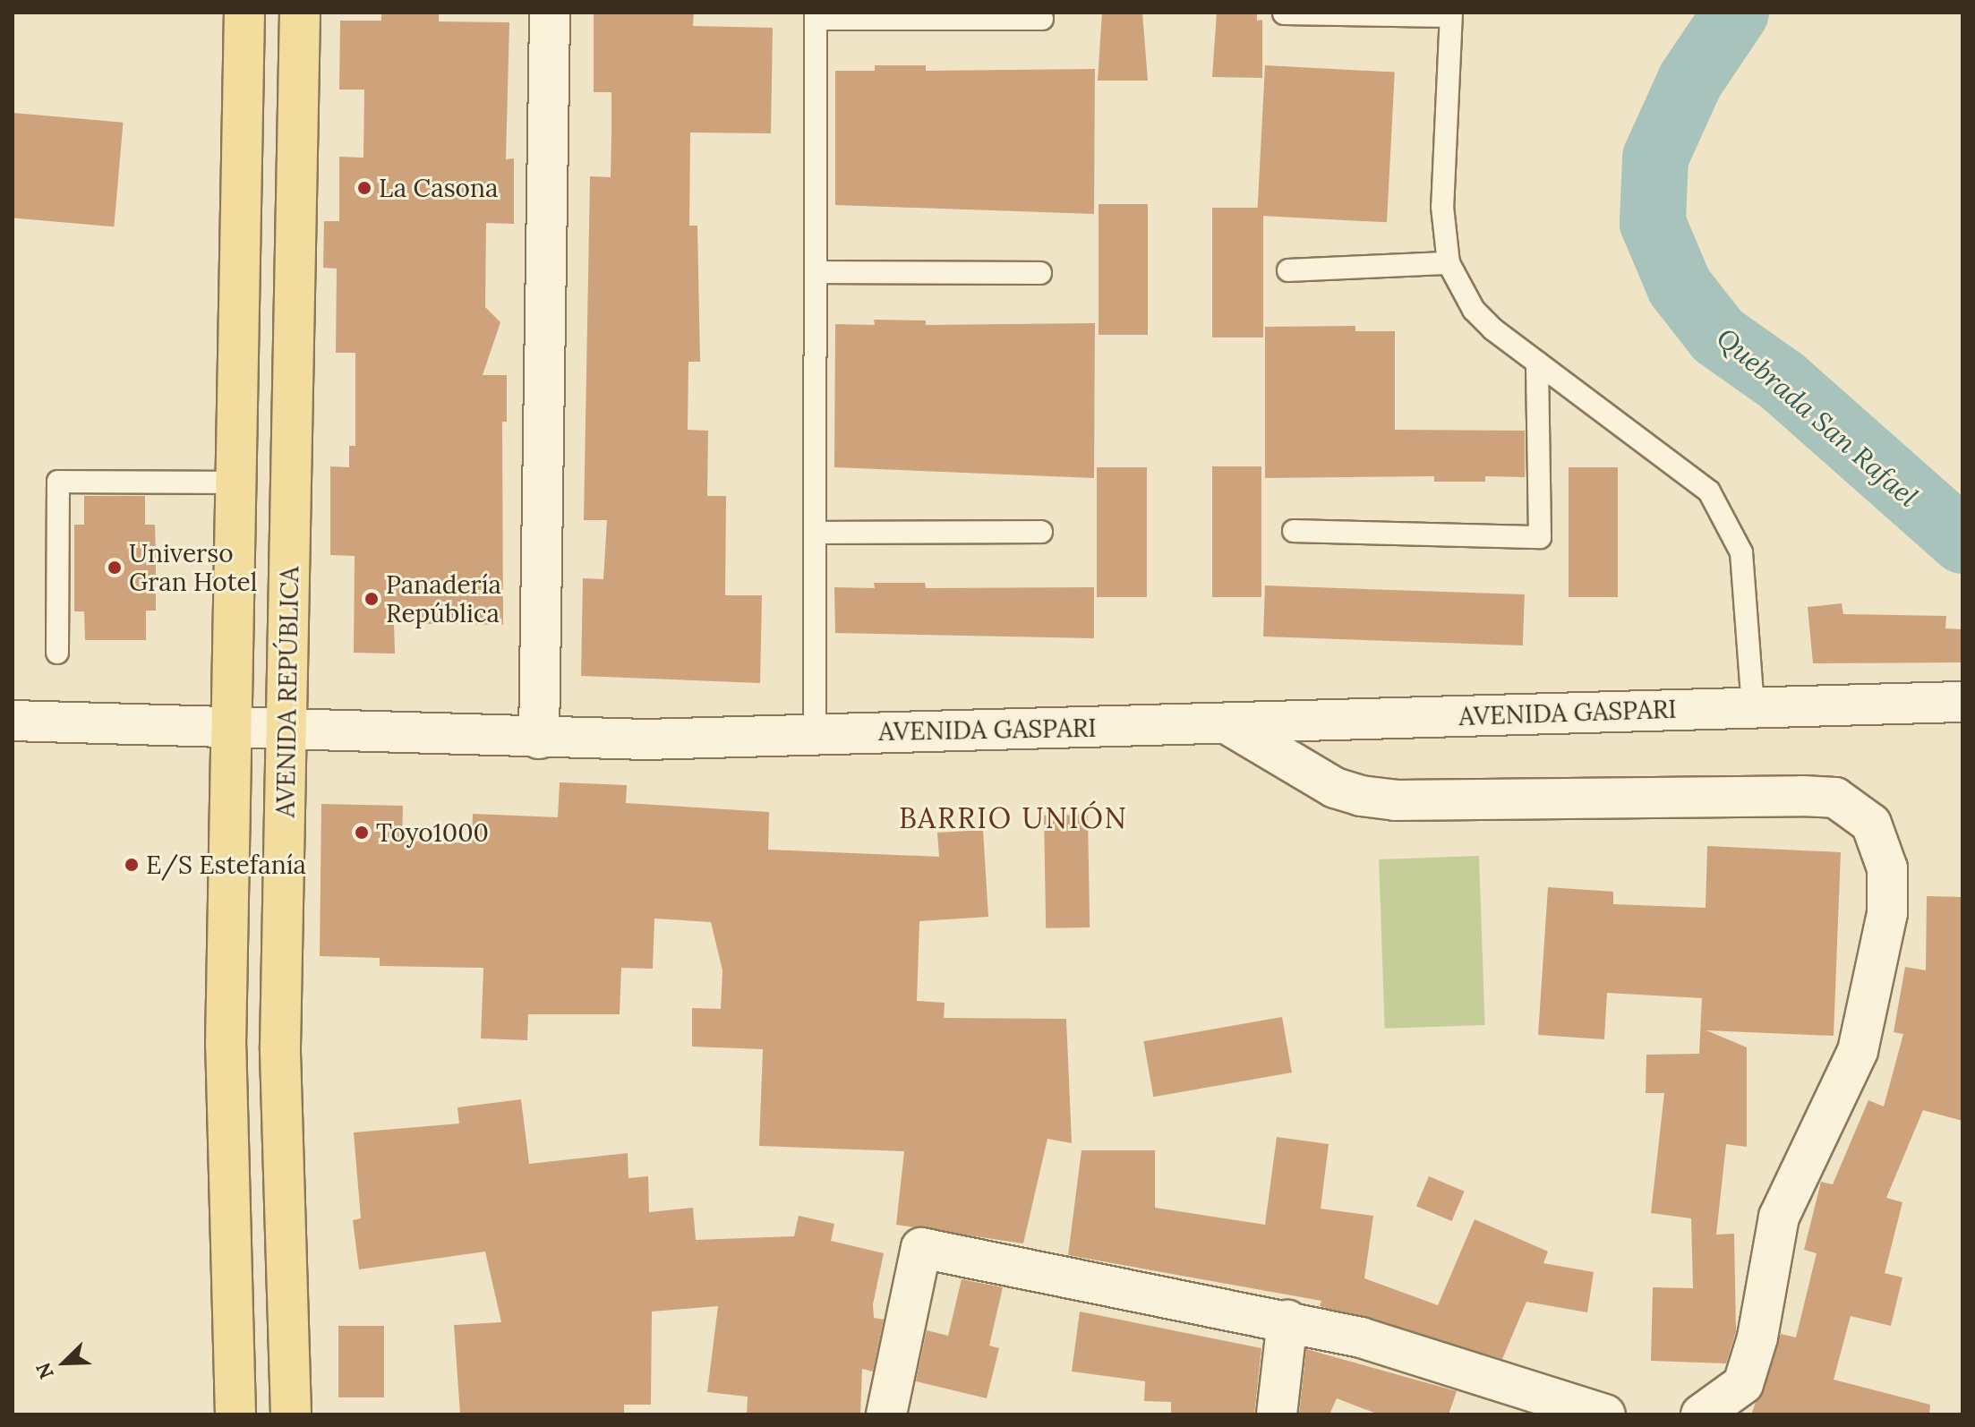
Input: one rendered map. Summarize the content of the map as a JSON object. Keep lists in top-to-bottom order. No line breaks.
{"streets":{"main road":["AVENIDA REPÚBLICA"],"street":["AVENIDA GASPARI"]},"crossings":[["AVENIDA REPÚBLICA","AVENIDA GASPARI"]],"districts":["BARRIO UNIÓN"],"water":["Quebrada San Rafael"],"places":["La Casona","Universo Gran Hotel","Panadería República","Toyo1000","E/S Estefanía"],"north":"bottom left"}
